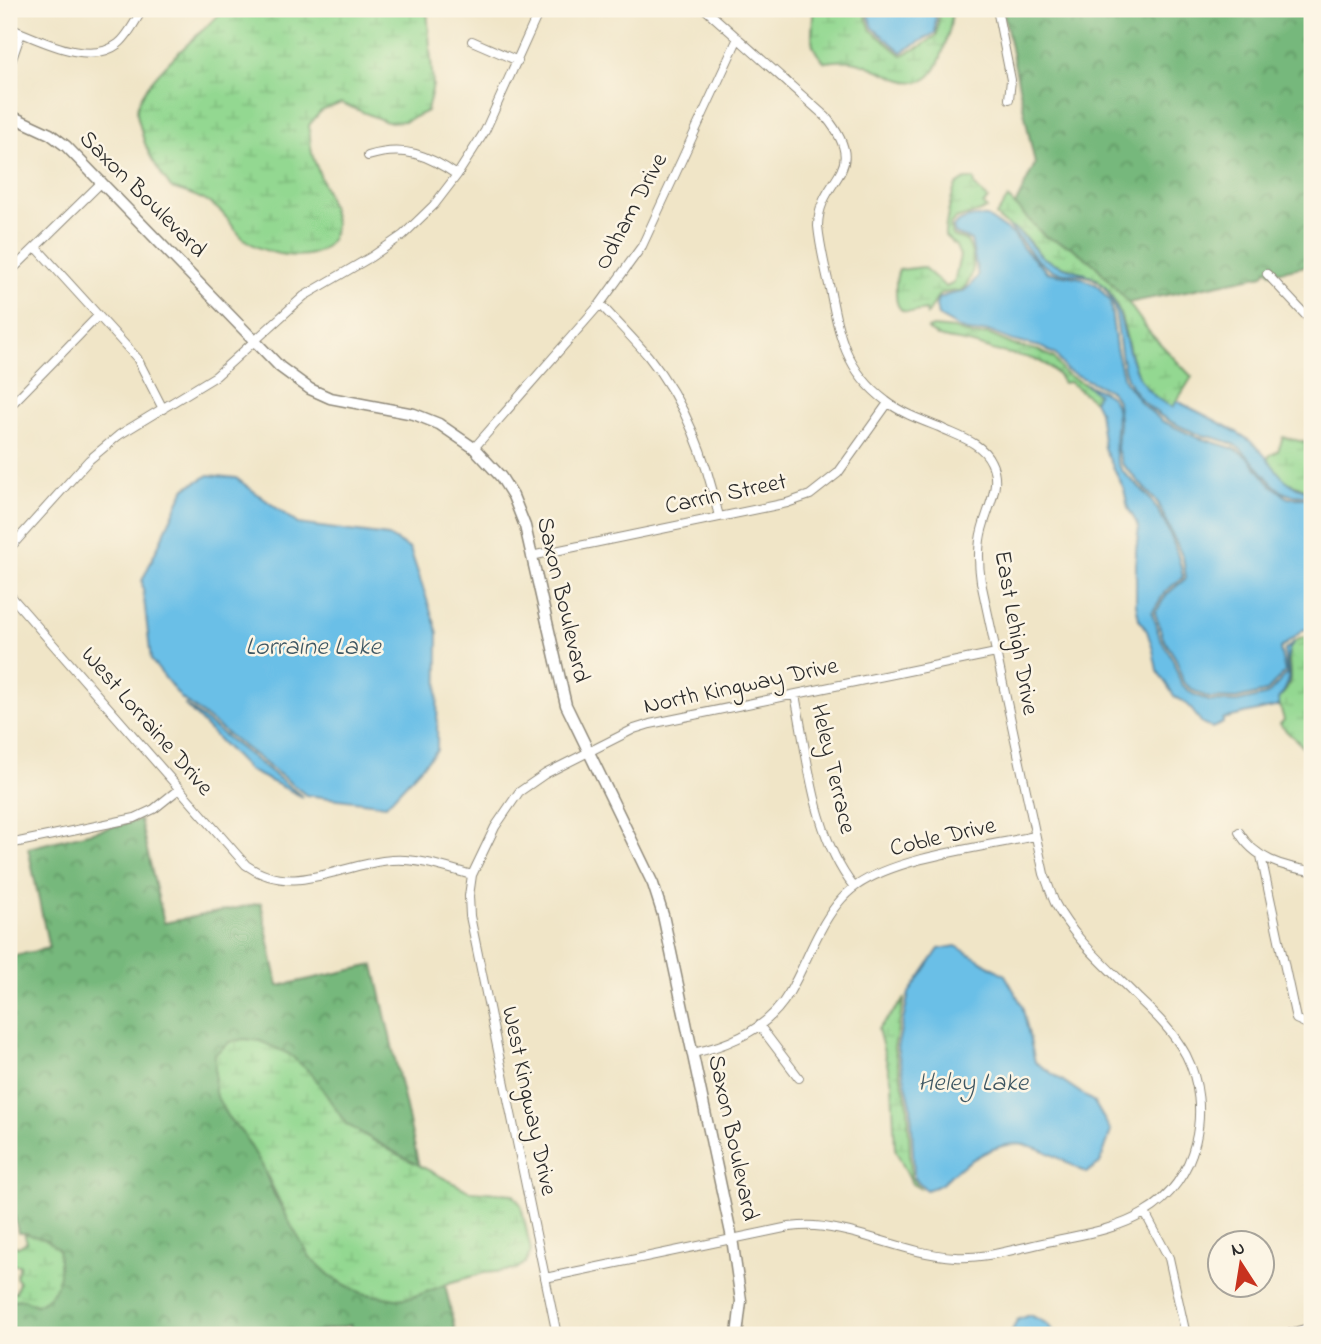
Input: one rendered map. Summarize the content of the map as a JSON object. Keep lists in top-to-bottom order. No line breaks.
{"streets":{"main road":["Saxon Boulevard"],"street":["Odham Drive","Carrin Street","East Lehigh Drive","North Kingway Drive","West Lorraine Drive","Heley Terrace","Coble Drive","West Kingway Drive"]},"crossings":[["Saxon Boulevard","Odham Drive"],["Saxon Boulevard","Carrin Street"],["Saxon Boulevard","North Kingway Drive"],["Saxon Boulevard","Coble Drive"],["Odham Drive","East Lehigh Drive"],["Carrin Street","East Lehigh Drive"],["East Lehigh Drive","North Kingway Drive"],["East Lehigh Drive","Coble Drive"],["North Kingway Drive","West Lorraine Drive"],["North Kingway Drive","Heley Terrace"],["North Kingway Drive","West Kingway Drive"],["West Lorraine Drive","West Kingway Drive"],["Heley Terrace","Coble Drive"]],"water":["Lorraine Lake","Heley Lake"],"north":"top"}
